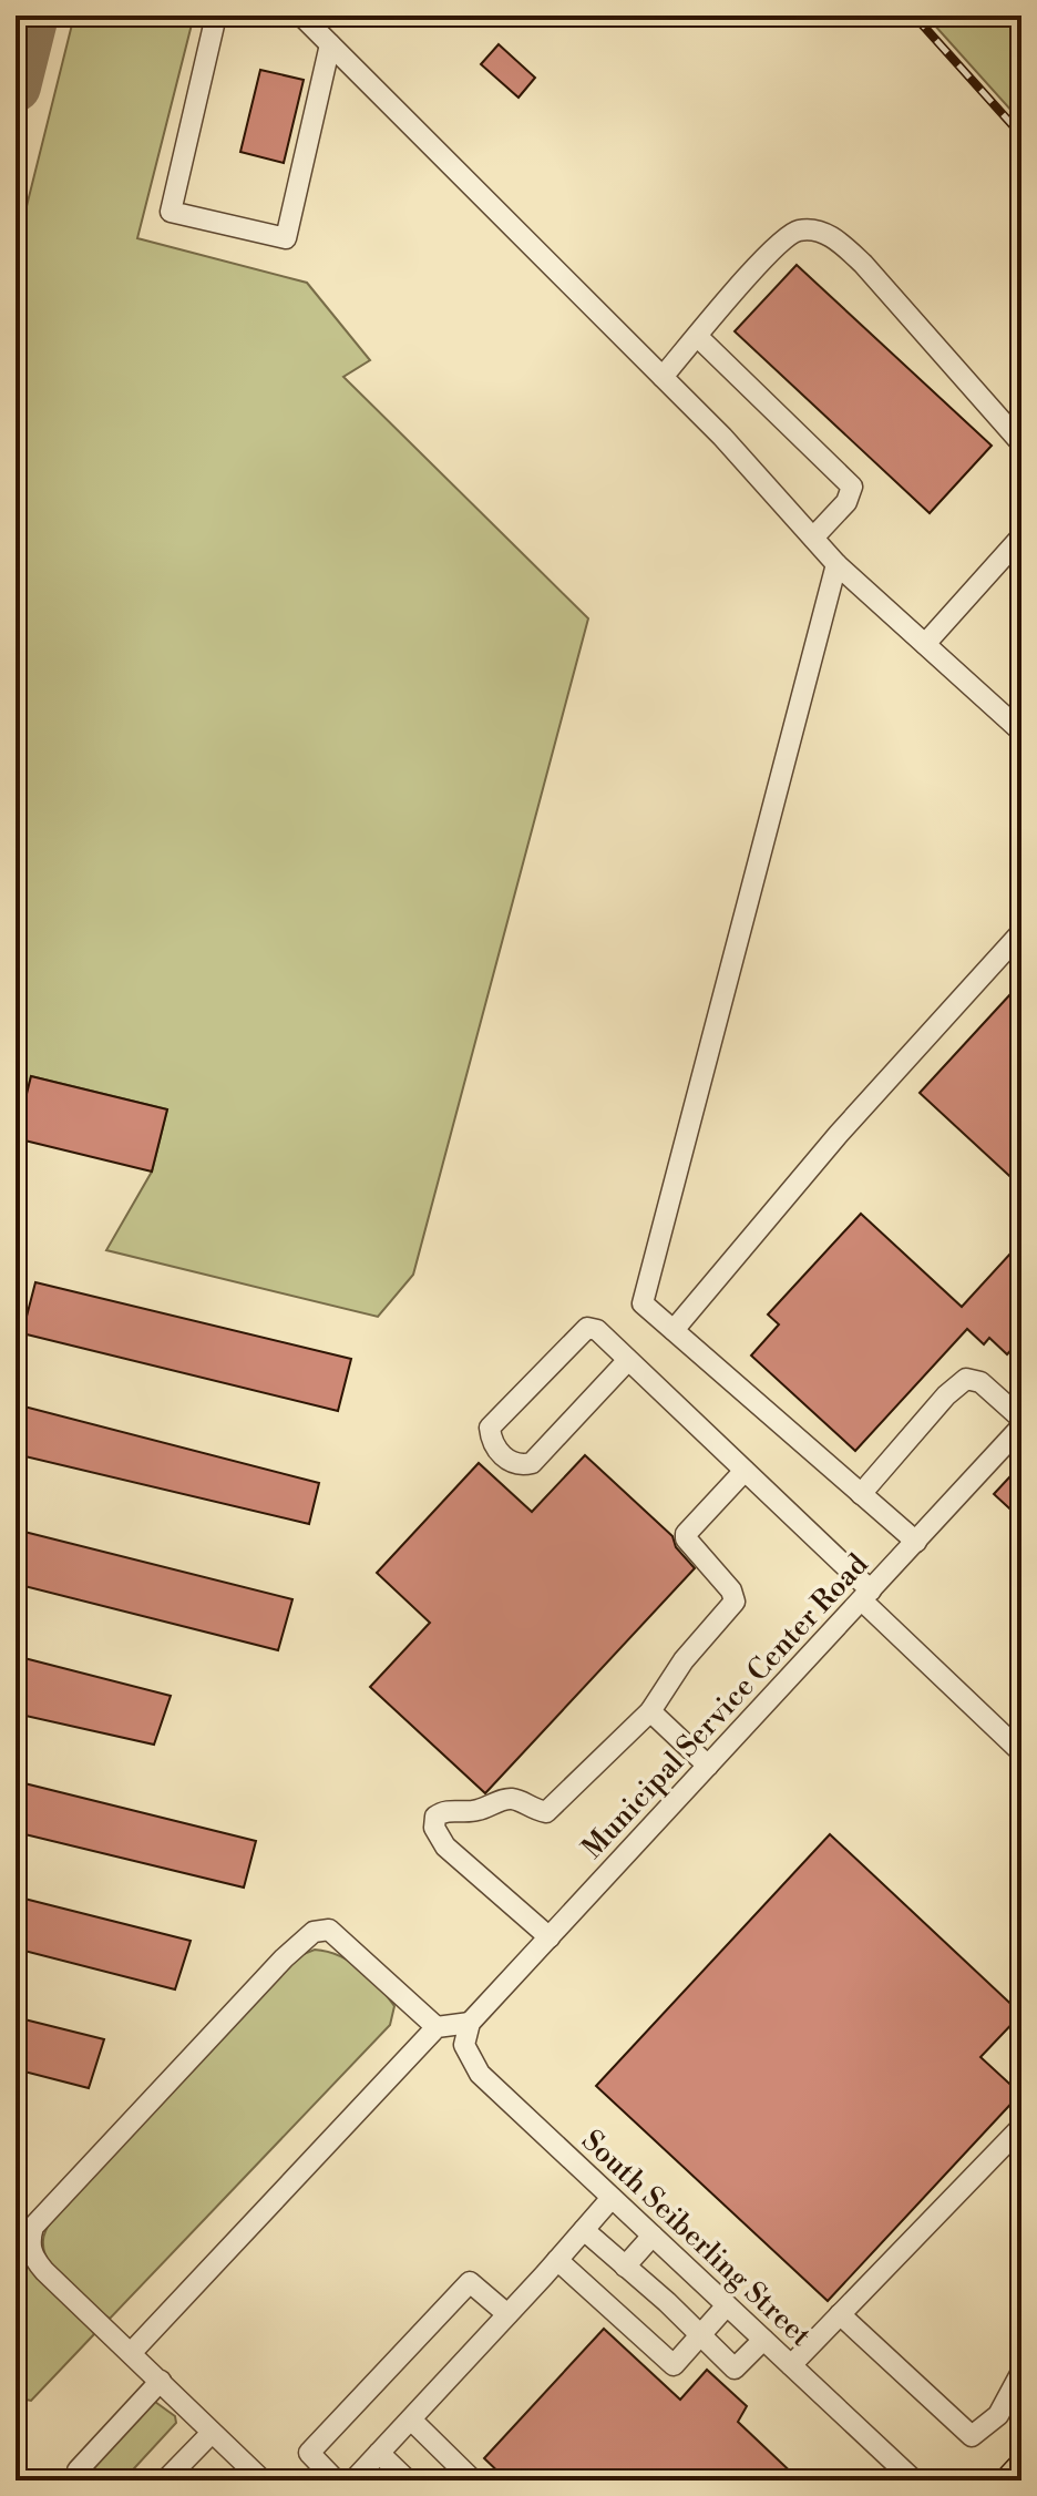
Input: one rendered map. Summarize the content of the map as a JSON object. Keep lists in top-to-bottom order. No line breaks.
{"streets":{"street":["Municipal Service Center Road","South Seiberling Street"]},"crossings":[["Municipal Service Center Road","South Seiberling Street"]]}
